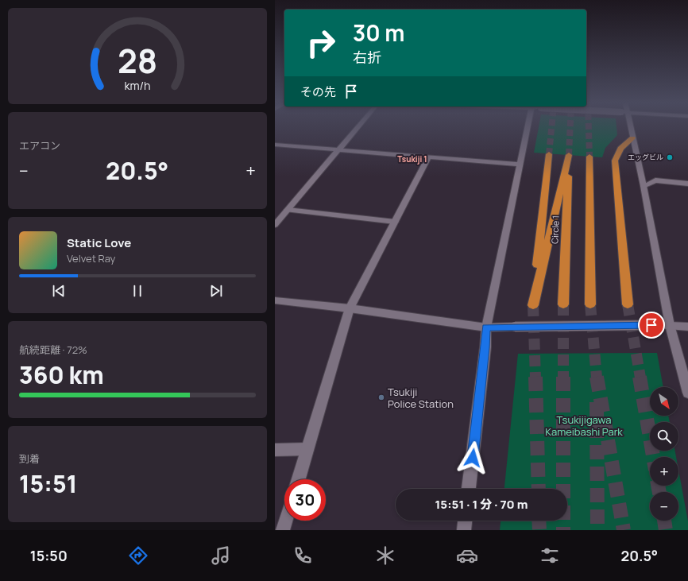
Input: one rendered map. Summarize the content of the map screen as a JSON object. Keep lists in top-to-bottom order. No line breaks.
{"streets":{"highway":["Circle 1"]},"districts":["Tsukiji 1"],"parks":["Tsukijigawa Kameibashi Park"],"places":["エッグビル","Tsukiji Police Station"],"north":"bottom right","page":{"turn":["30 m","右折"],"then":"その先","tile":["エアコン",["航続距離 · 72%","360 km"],["到着","15:51"]],"heat":["−","20.5°","+"],"song":["Static Love","Velvet Ray"],"map_buttons":["+","−"],"limit":"30","trip":"15:51 · 1 分 · 70 m","tabs":["15:50","20.5°"],"gauge":["28","km/h"]}}
